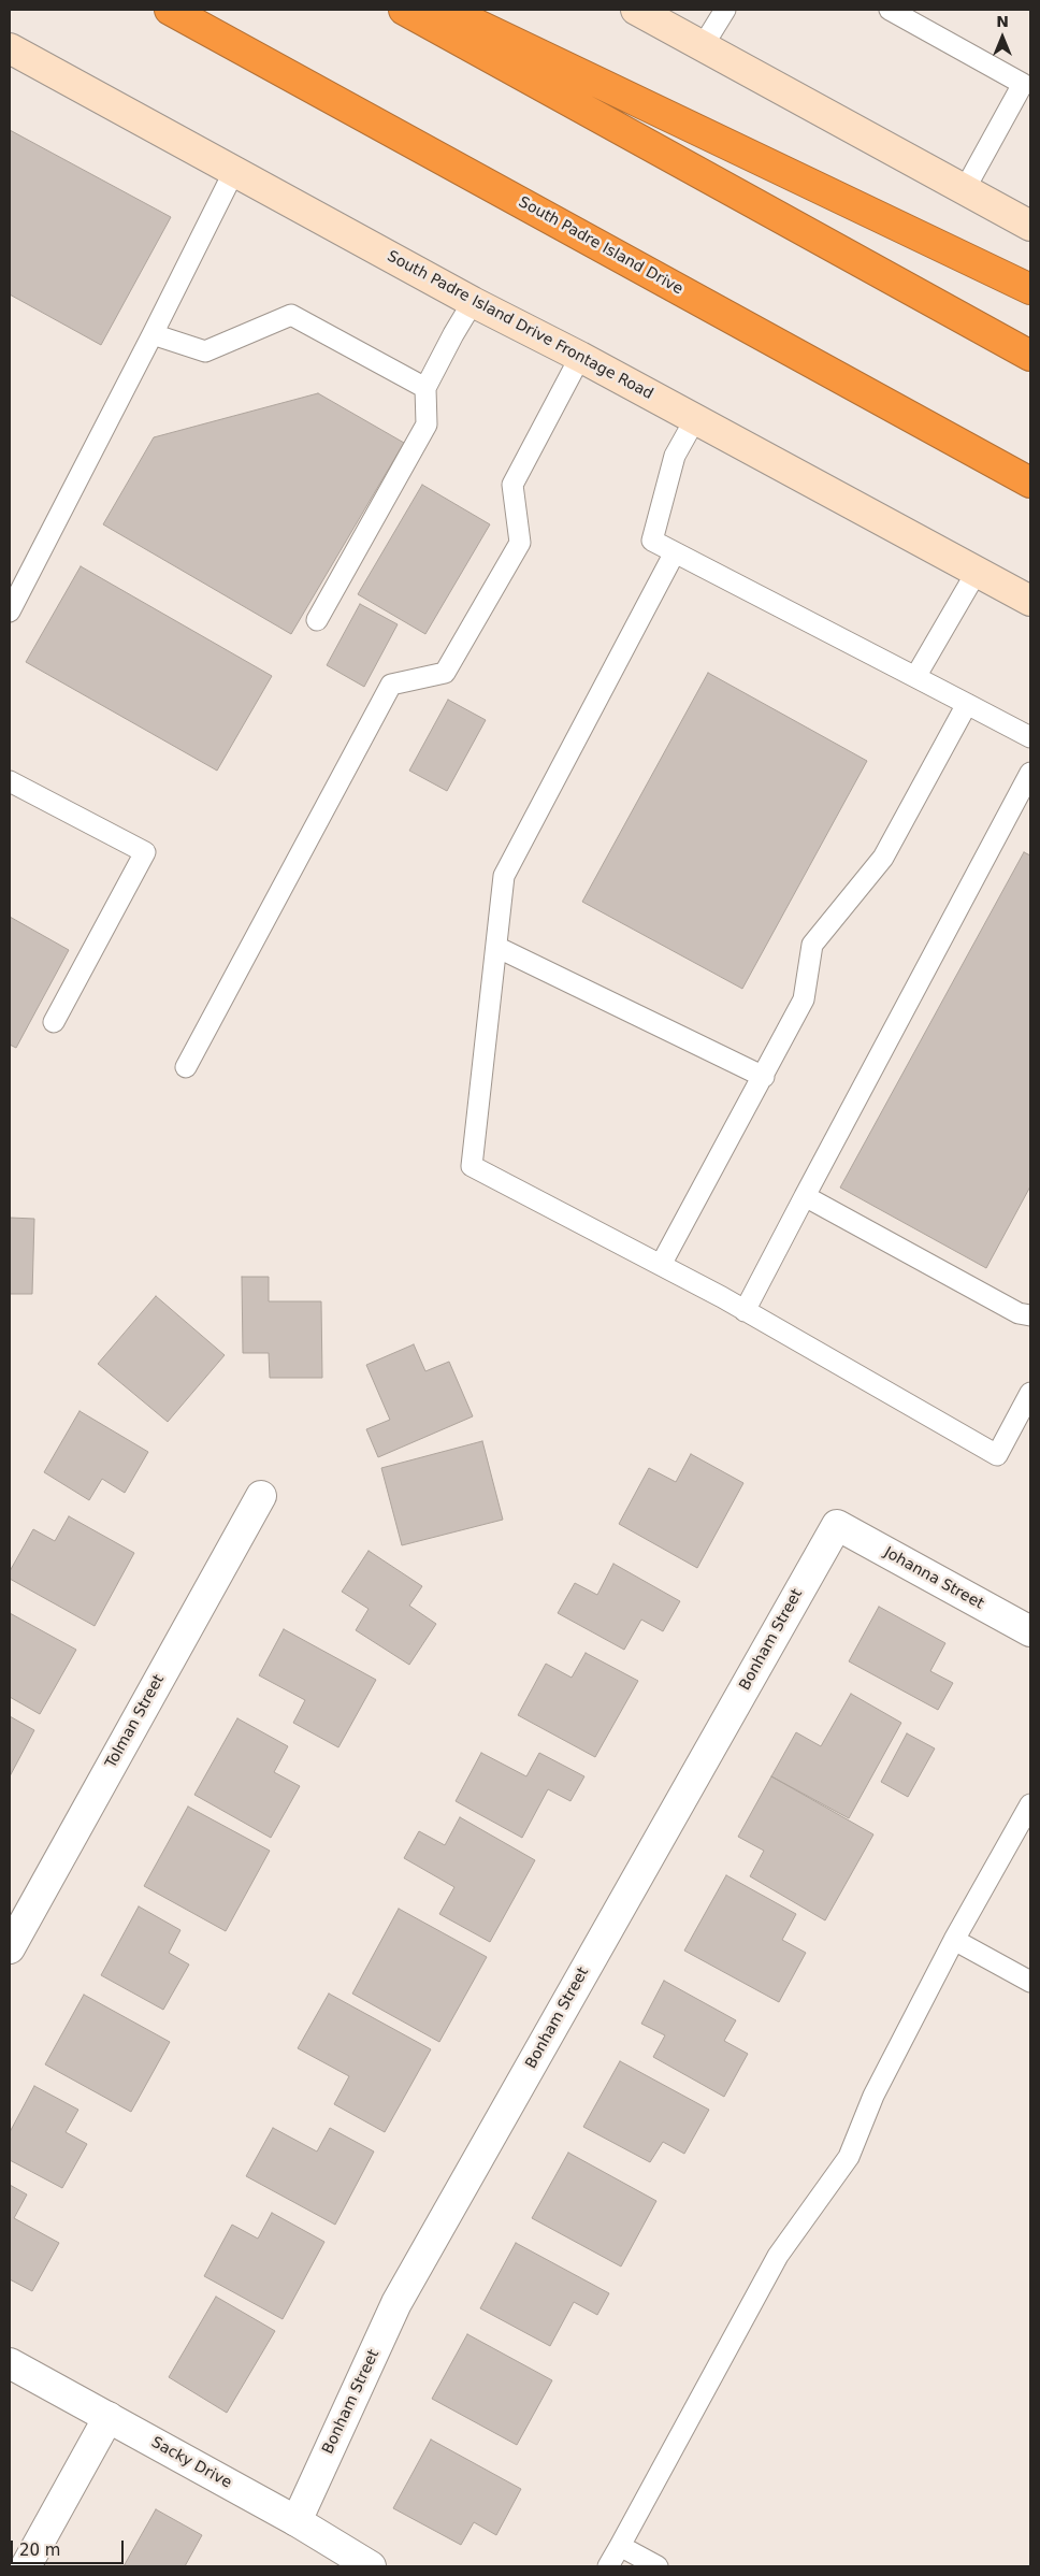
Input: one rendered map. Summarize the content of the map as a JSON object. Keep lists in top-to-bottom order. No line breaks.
{"streets":{"highway":["South Padre Island Drive"],"main road":["South Padre Island Drive Frontage Road"],"street":["Johanna Street","Bonham Street","Tolman Street","Sacky Drive"]},"crossings":[["Johanna Street","Bonham Street"],["Bonham Street","Sacky Drive"]],"scale_bar":"20 m","north":"top"}
